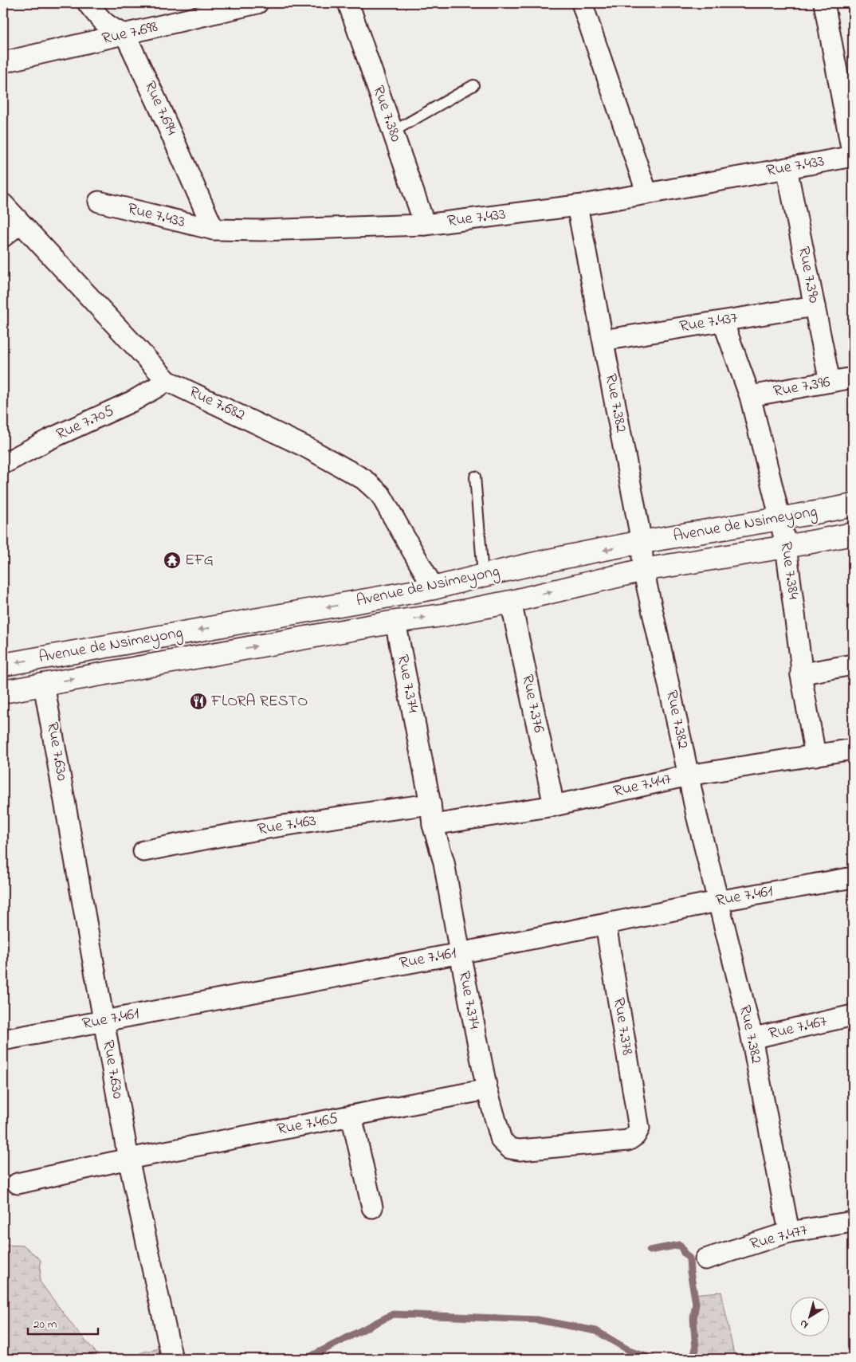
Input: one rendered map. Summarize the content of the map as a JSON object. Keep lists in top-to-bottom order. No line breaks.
{"streets":{"main road":["Avenue de Nsimeyong"],"street":["Rue 7.698","Rue 7.694","Rue 7.380","Rue 7.433","Rue 7.390","Rue 7.437","Rue 7.396","Rue 7.382","Rue 7.682","Rue 7.705","Rue 7.384","Rue 7.374","Rue 7.376","Rue 7.630","Rue 7.447","Rue 7.463","Rue 7.461","Rue 7.378","Rue 7.467","Rue 7.465","Rue 7.477"]},"crossings":[["Rue 7.698","Rue 7.694"],["Rue 7.694","Rue 7.433"],["Rue 7.380","Rue 7.433"],["Rue 7.433","Rue 7.390"],["Rue 7.433","Rue 7.382"],["Rue 7.390","Rue 7.437"],["Rue 7.390","Rue 7.396"],["Rue 7.437","Rue 7.382"],["Rue 7.437","Rue 7.384"],["Rue 7.396","Rue 7.384"],["Rue 7.382","Avenue de Nsimeyong"],["Rue 7.382","Rue 7.447"],["Rue 7.382","Rue 7.461"],["Rue 7.382","Rue 7.467"],["Rue 7.382","Rue 7.477"],["Rue 7.682","Rue 7.705"],["Rue 7.682","Avenue de Nsimeyong"],["Avenue de Nsimeyong","Rue 7.384"],["Avenue de Nsimeyong","Rue 7.374"],["Avenue de Nsimeyong","Rue 7.376"],["Avenue de Nsimeyong","Rue 7.630"],["Rue 7.384","Rue 7.447"],["Rue 7.374","Rue 7.447"],["Rue 7.374","Rue 7.463"],["Rue 7.374","Rue 7.461"],["Rue 7.374","Rue 7.378"],["Rue 7.374","Rue 7.465"],["Rue 7.376","Rue 7.447"],["Rue 7.630","Rue 7.461"],["Rue 7.630","Rue 7.465"],["Rue 7.461","Rue 7.378"]],"places":{"temple":["EFG"],"restaurant":["FLORA RESTO"]},"scale_bar":"20 m","north":"bottom left"}
